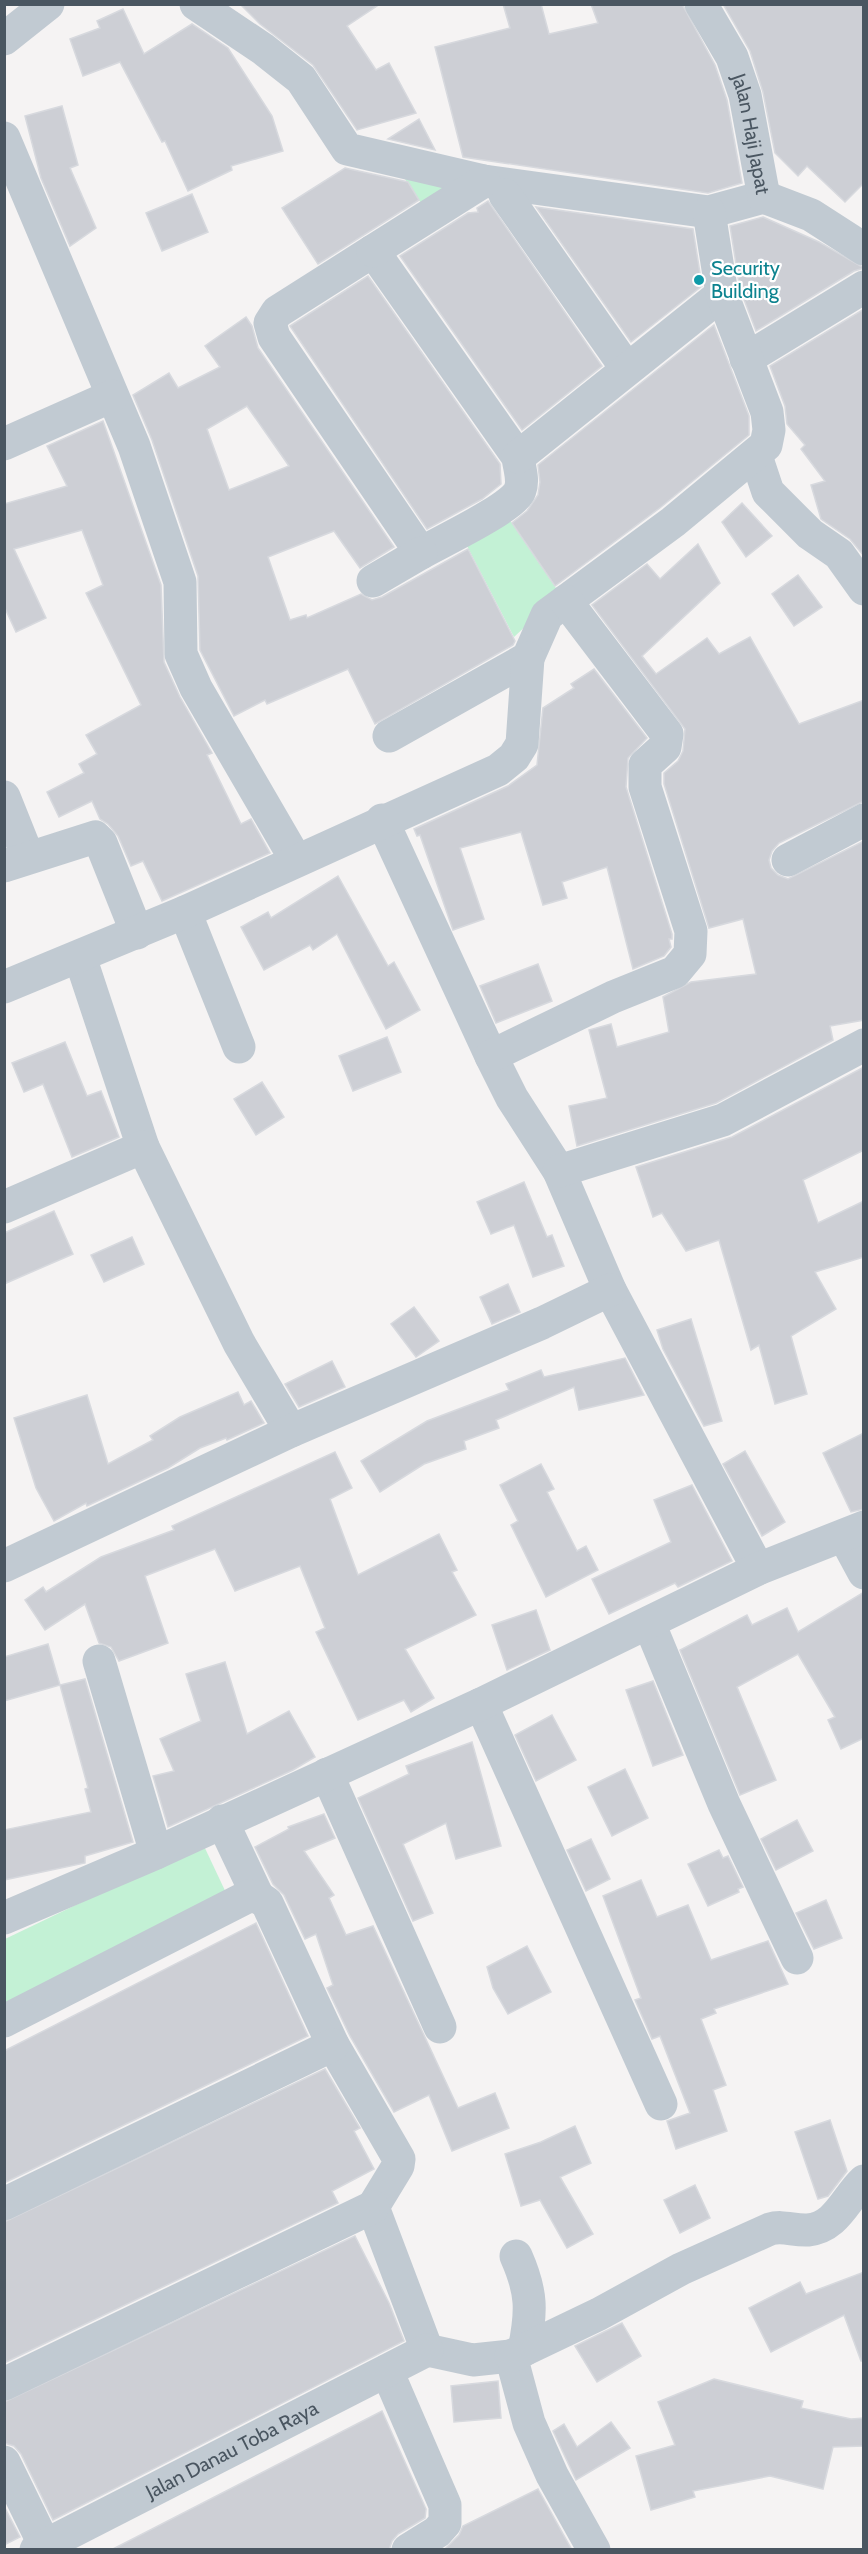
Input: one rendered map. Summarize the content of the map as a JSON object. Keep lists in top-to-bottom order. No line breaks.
{"streets":{"street":["Jalan Haji Japat","Jalan Danau Toba Raya"]},"places":["Security Building"]}
